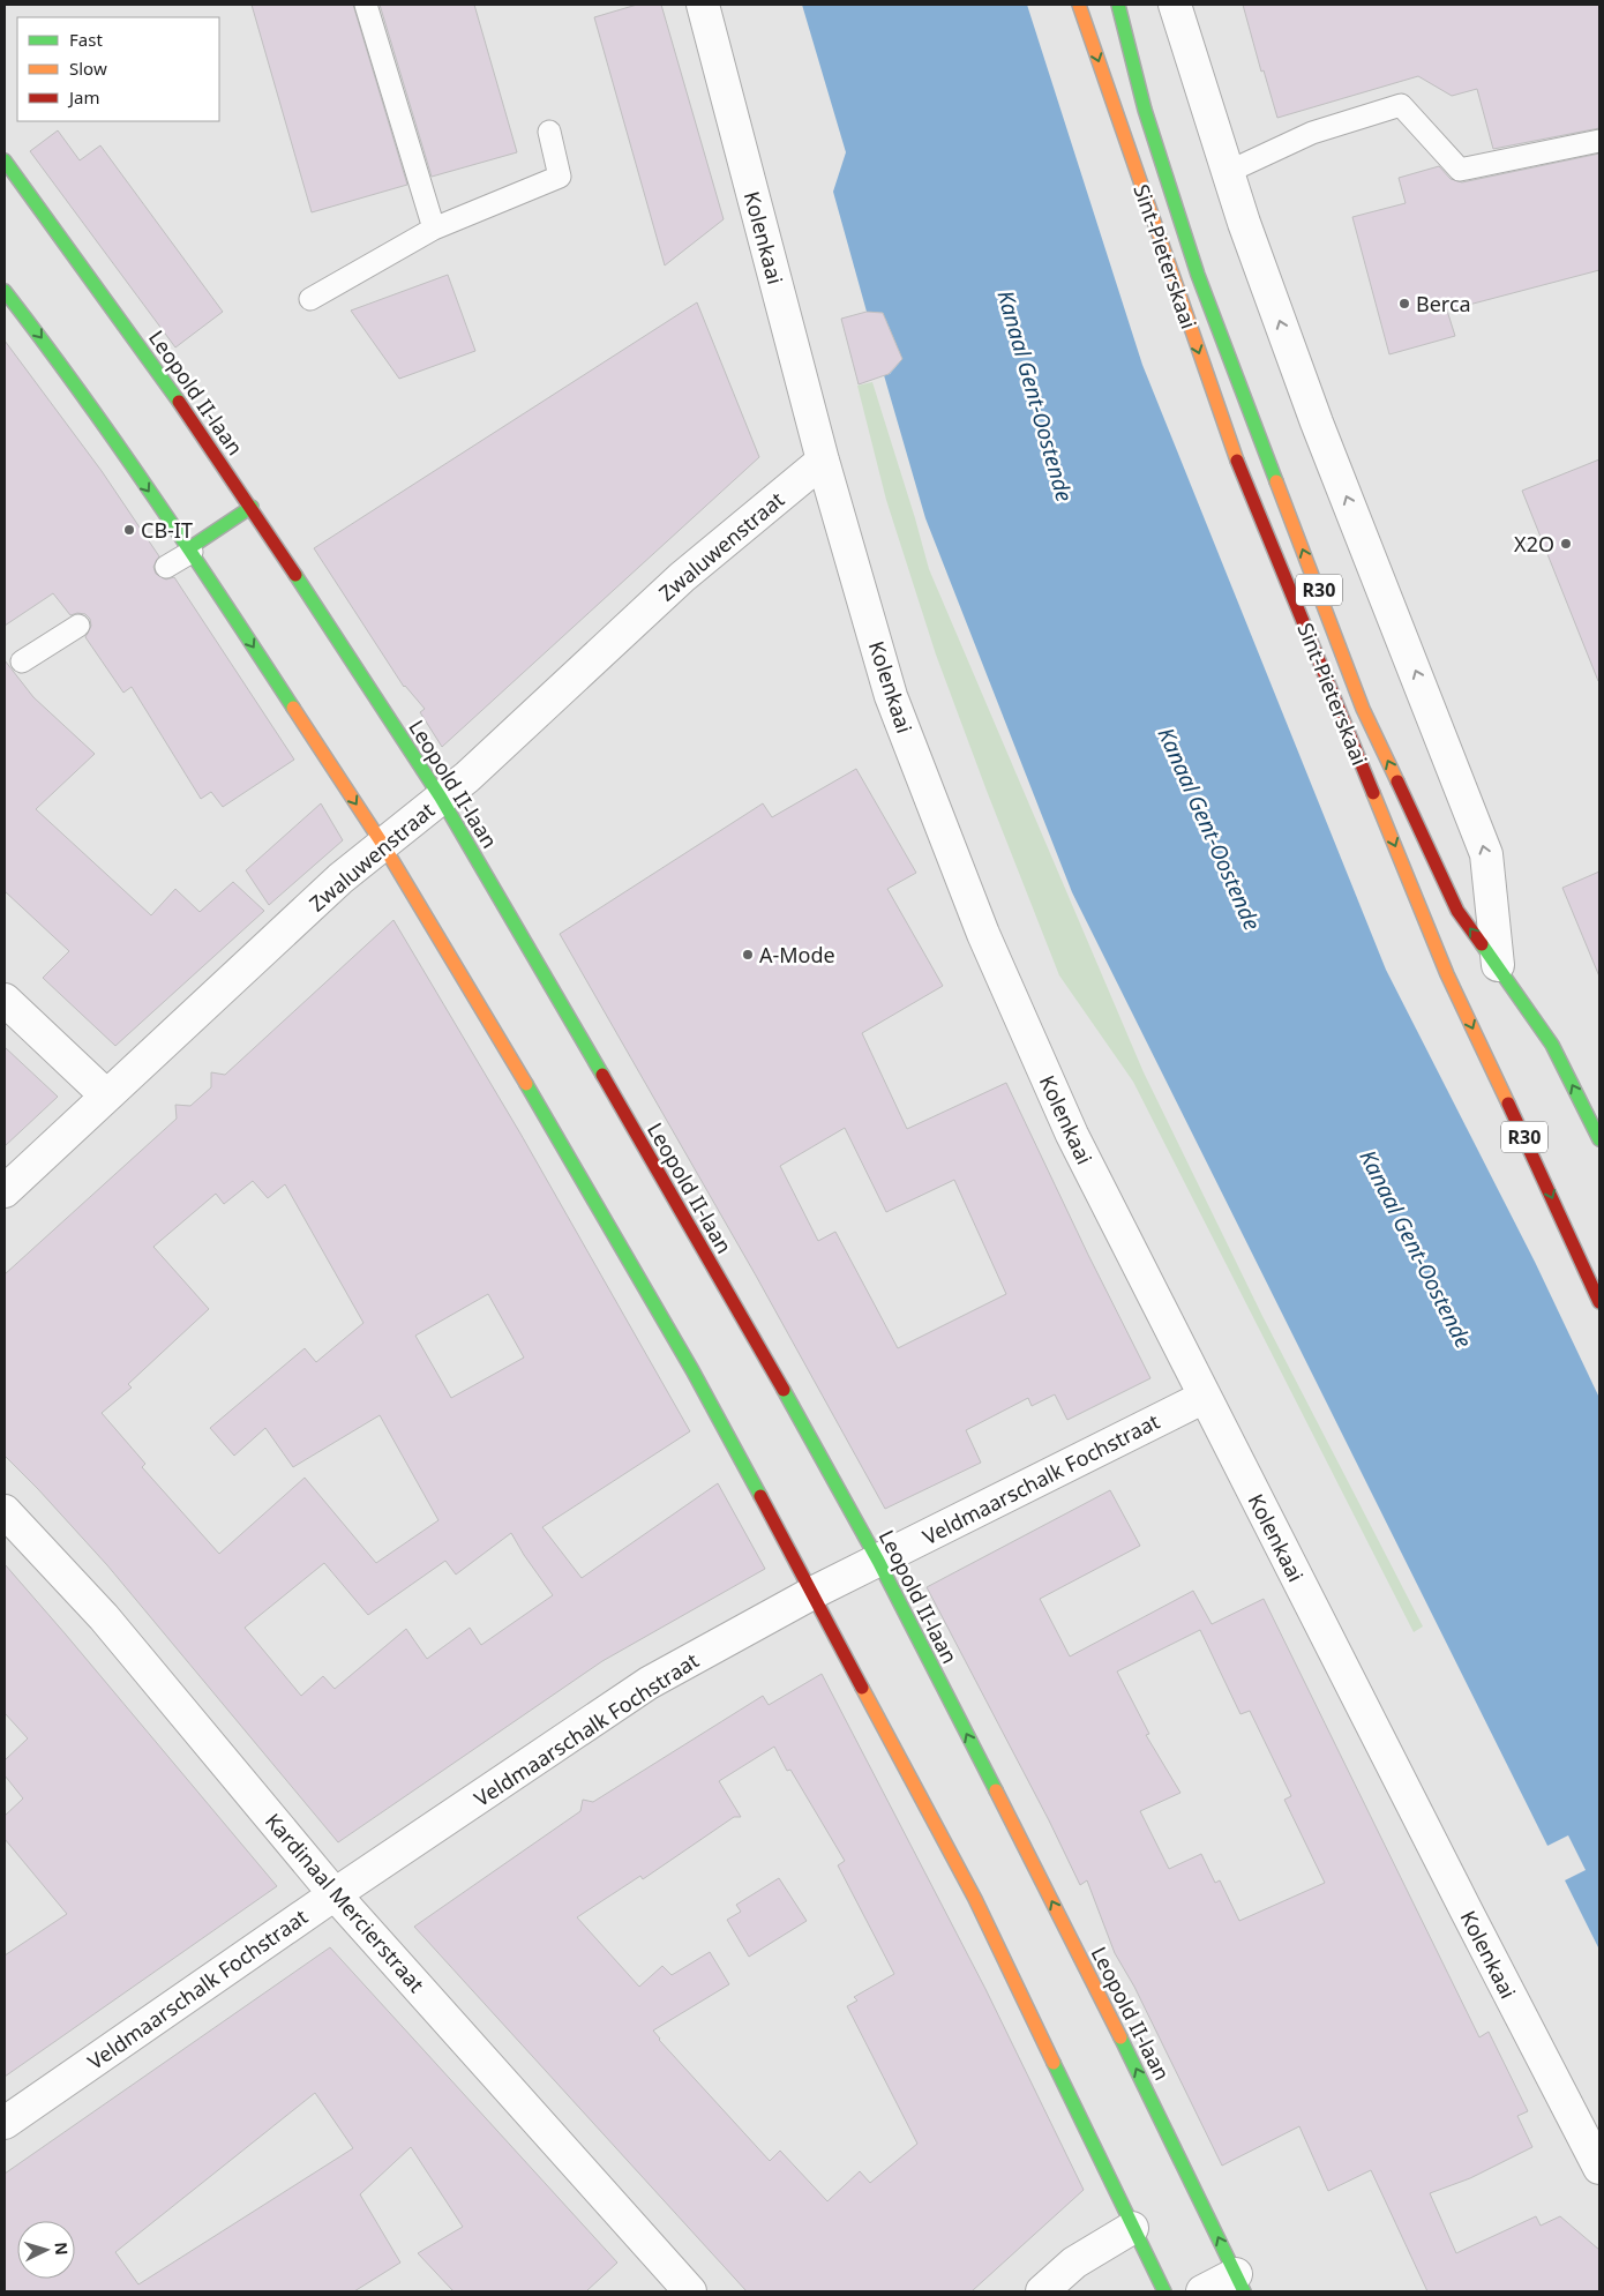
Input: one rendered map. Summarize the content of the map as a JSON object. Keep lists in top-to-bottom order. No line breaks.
{"streets":{"street":["Kolenkaai","Sint-Pieterskaai","Leopold II-laan","Zwaluwenstraat","R30","Veldmaarschalk Fochstraat","Kardinaal Mercierstraat"]},"crossings":[["Kolenkaai","Zwaluwenstraat"],["Kolenkaai","Veldmaarschalk Fochstraat"],["Leopold II-laan","Zwaluwenstraat"],["Leopold II-laan","Veldmaarschalk Fochstraat"],["Veldmaarschalk Fochstraat","Kardinaal Mercierstraat"]],"water":["Kanaal Gent-Oostende"],"places":["Berca","CB-IT","X2O","A-Mode"],"legend":["Fast","Slow","Jam"],"north":"right"}
